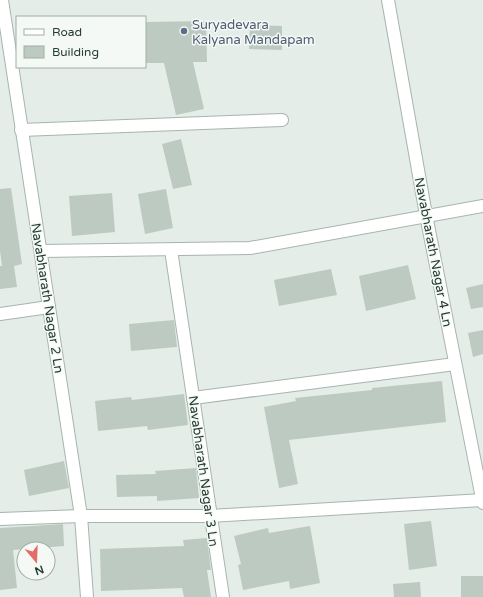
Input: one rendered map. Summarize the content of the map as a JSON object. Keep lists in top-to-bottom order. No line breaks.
{"streets":{"street":["Navabharath Nagar 4 Ln","Navabharath Nagar 2 Ln","Navabharath Nagar 3 Ln"]},"places":["Suryadevara Kalyana Mandapam"],"legend":["Road","Building"],"north":"bottom"}
